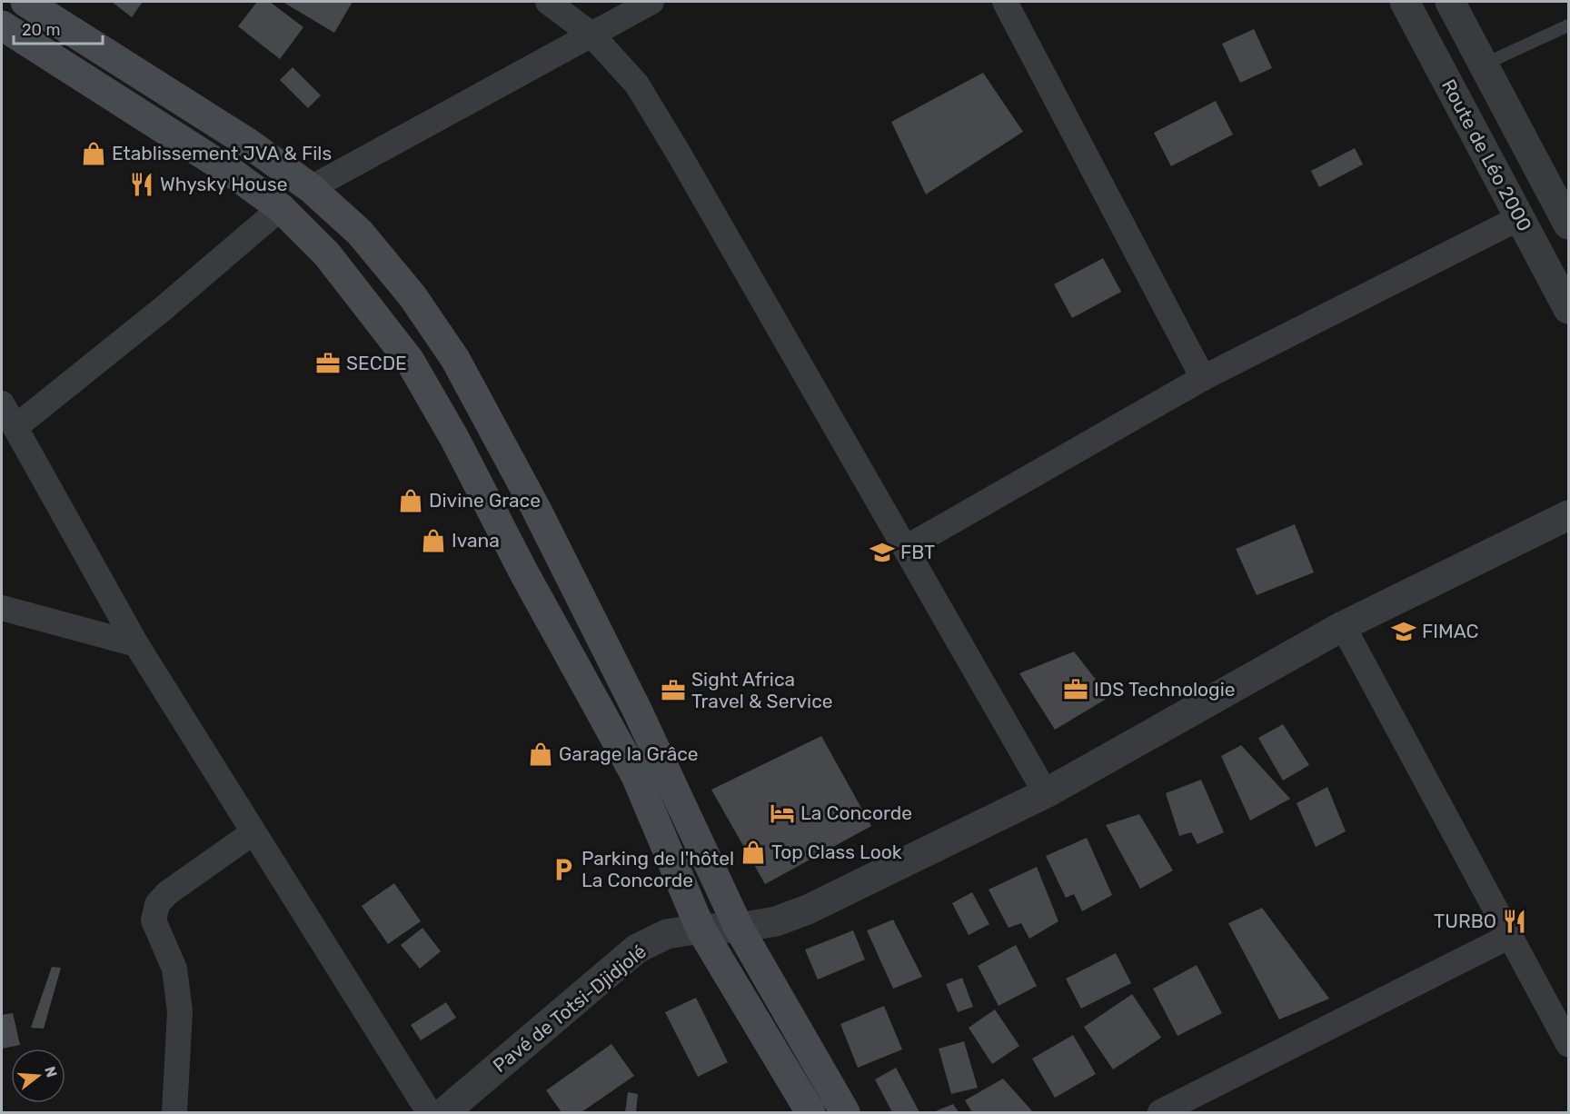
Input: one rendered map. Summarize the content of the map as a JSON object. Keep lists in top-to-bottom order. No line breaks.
{"streets":{"street":["Route de Léo 2000","Pavé de Totsi-Djidjolé"]},"places":{"shop":["Etablissement JVA & Fils","Divine Grace","Ivana","Garage la Grâce","Top Class Look"],"restaurant":["Whysky House","TURBO"],"office":["SECDE","IDS Technologie","Sight Africa Travel & Service"],"school or university":["FBT","FIMAC"],"hotel":["La Concorde"],"parking":["Parking de l'hôtel La Concorde"]},"scale_bar":"20 m","north":"right"}
